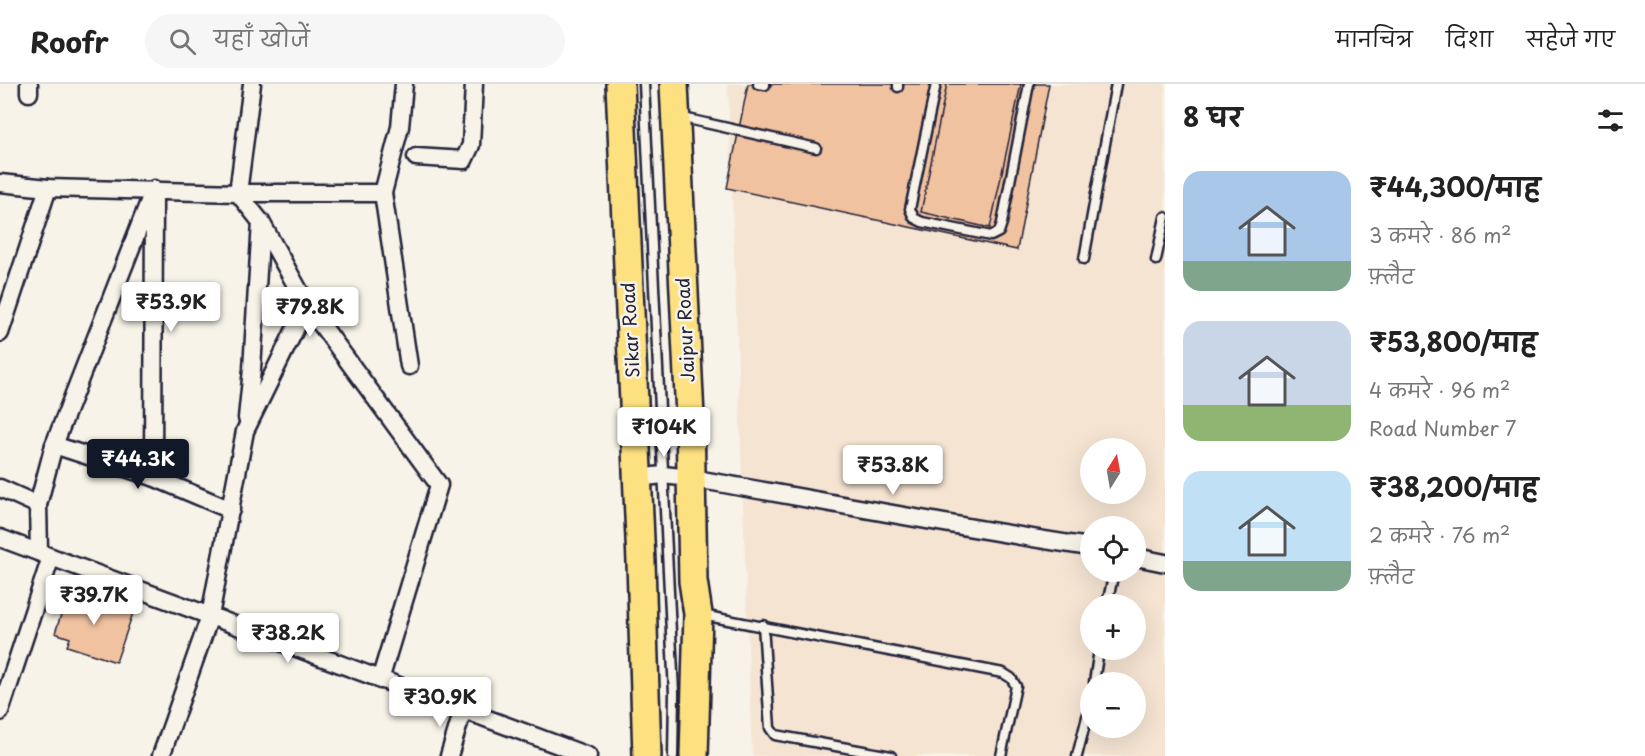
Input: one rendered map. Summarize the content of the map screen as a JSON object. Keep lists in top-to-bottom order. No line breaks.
{"streets":{"main road":["Sikar Road","Jaipur Road"]},"north":"top","page":{"header":"Roofr","search":"यहाँ खोजें","nav":["मानचित्र","दिशा","सहेजे गए"],"heading":"8 घर","list":[{"name":"₹44,300/माह","note":"3 कमरे · 86 m² · फ़्लैट"},{"name":"₹53,800/माह","note":"4 कमरे · 96 m² · Road Number 7"},{"name":"₹38,200/माह","note":"2 कमरे · 76 m² · फ़्लैट"}],"price":["₹53.9K","₹79.8K","₹104K","₹44.3K","₹53.8K","₹39.7K","₹38.2K","₹30.9K"],"map_buttons":["+","−"]}}
